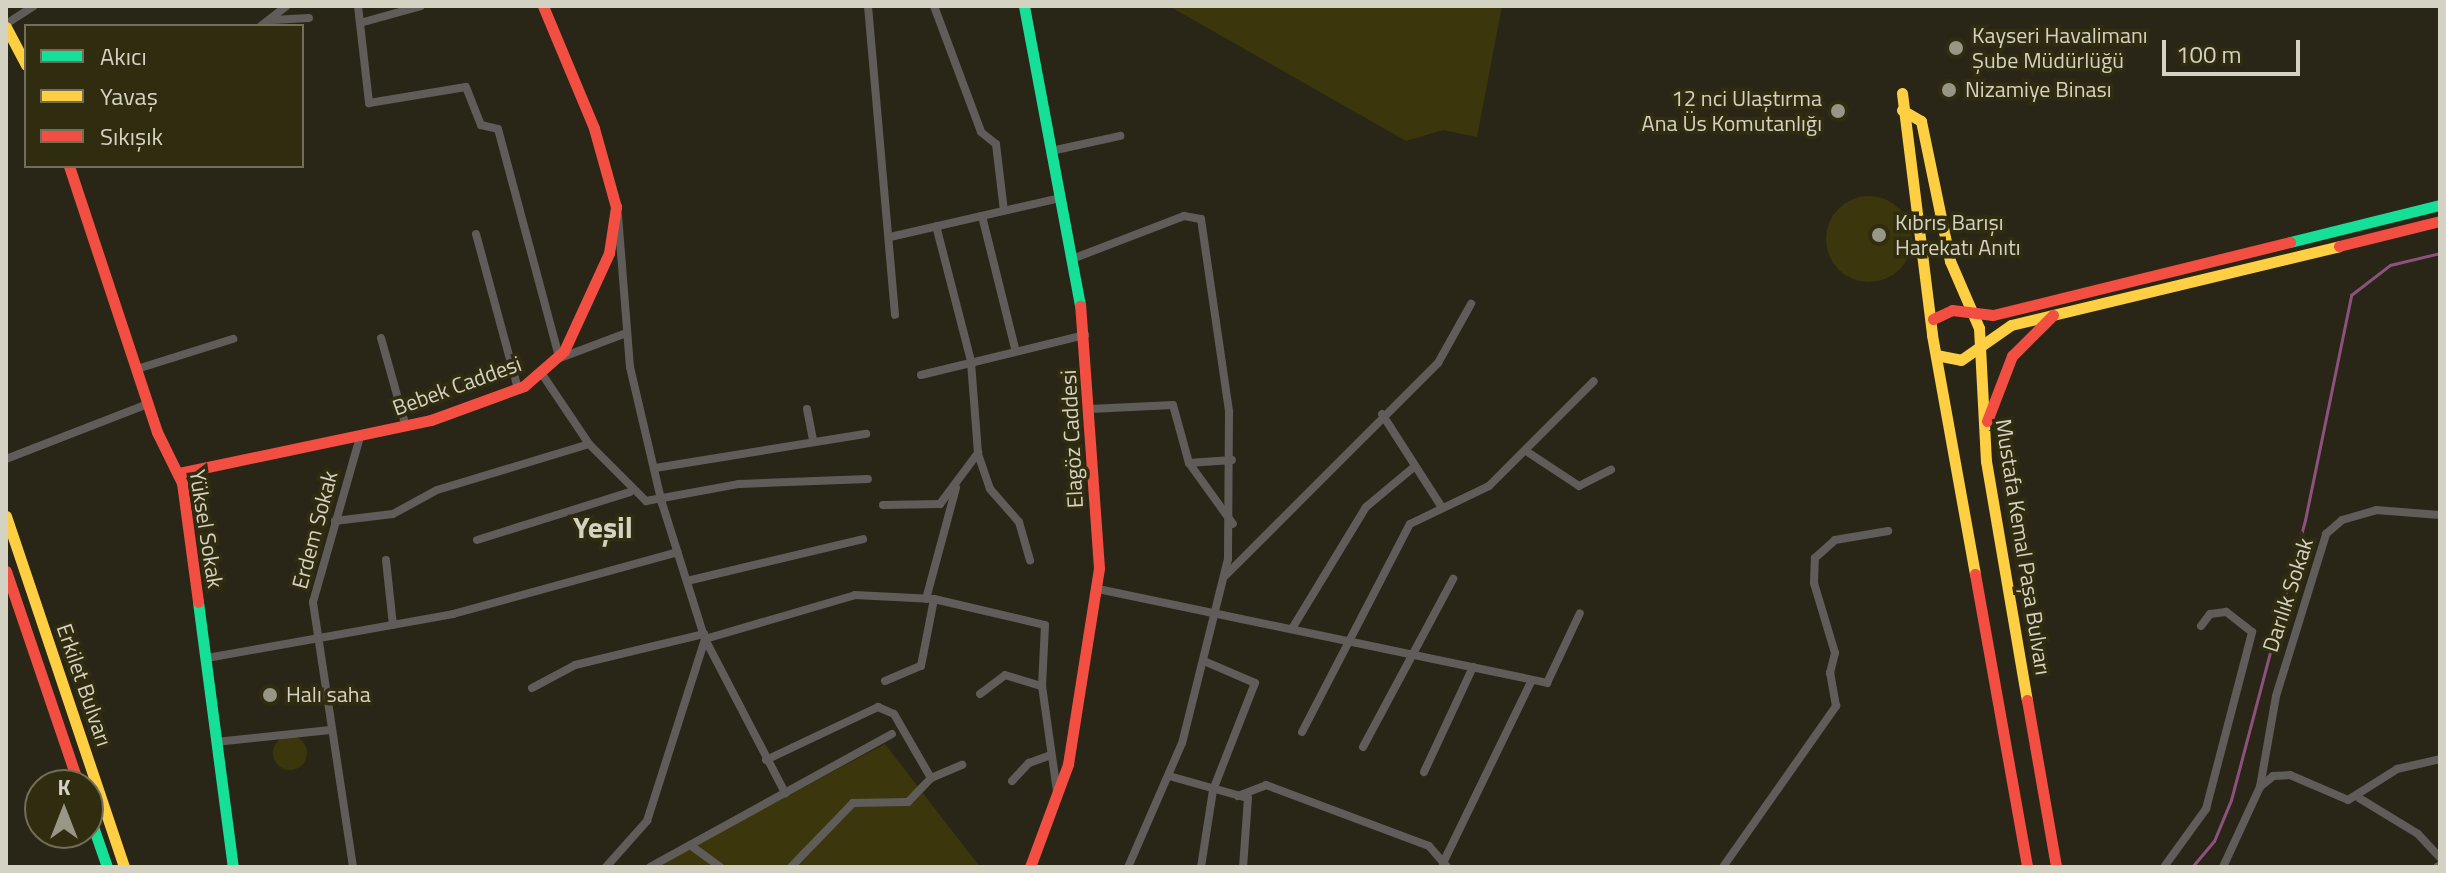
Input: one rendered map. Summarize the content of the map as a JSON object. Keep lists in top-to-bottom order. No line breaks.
{"streets":{"main road":["Bebek Caddesi","Elagöz Caddesi","Yüksel Sokak","Mustafa Kemal Paşa Bulvarı","Erkilet Bulvarı"],"street":["Erdem Sokak","Darılık Sokak"]},"crossings":[["Bebek Caddesi","Yüksel Sokak"],["Bebek Caddesi","Erdem Sokak"]],"districts":["Yeşil"],"places":["Kayseri Havalimanı Şube Müdürlüğü","Nizamiye Binası","12 nci Ulaştırma Ana Üs Komutanlığı","Kıbrıs Barışı Harekatı Anıtı","Halı saha"],"legend":["Akıcı","Yavaş","Sıkışık"],"scale_bar":"100 m","north":"top"}
